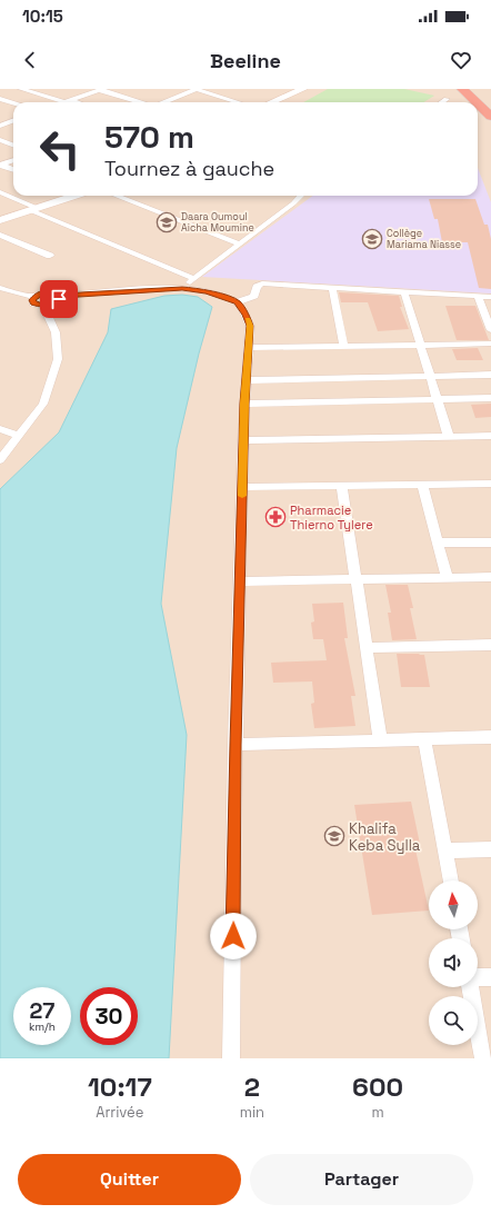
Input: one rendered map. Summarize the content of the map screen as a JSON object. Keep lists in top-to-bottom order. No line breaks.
{"places":{"school or university":["Daara Oumoul Aicha Moumine","Collège Mariama Niasse","Khalifa Keba Sylla"],"pharmacy":["Pharmacie Thierno Tylere"]},"north":"top","page":{"status":"10:15","header":"Beeline","turn":["570 m","Tournez à gauche"],"speed":"27 km/h","limit":"30","eta":["10:17","Arrivée","2","min","600","m"],"buttons":["Quitter","Partager"]}}
